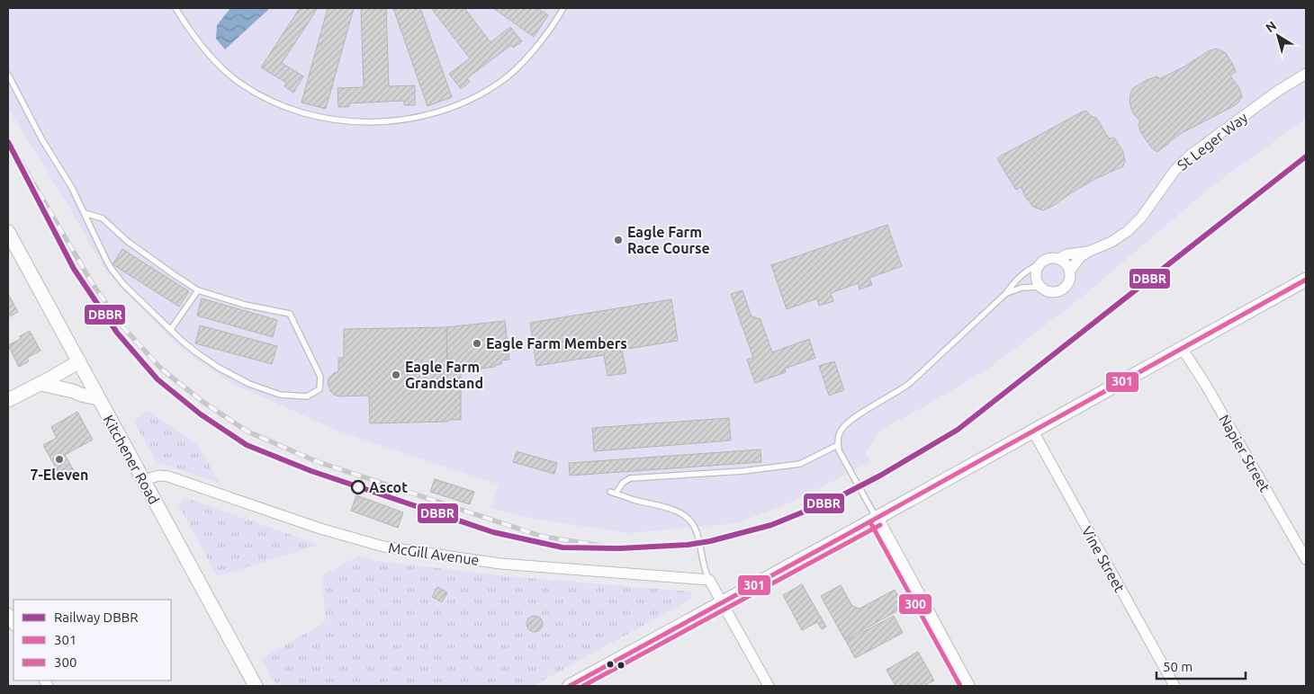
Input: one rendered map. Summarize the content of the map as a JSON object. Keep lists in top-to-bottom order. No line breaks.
{"streets":{"main road":["Kitchener Road"],"street":["St Leger Way","Napier Street","McGill Avenue","Vine Street"]},"crossings":[["Kitchener Road","McGill Avenue"]],"places":["Eagle Farm Race Course","Eagle Farm Members","Eagle Farm Grandstand","7-Eleven","Ascot"],"lines":["rail line DBBR","transit line 301","transit line 300"],"legend":["Railway DBBR","301","300"],"scale_bar":"50 m","north":"top left"}
